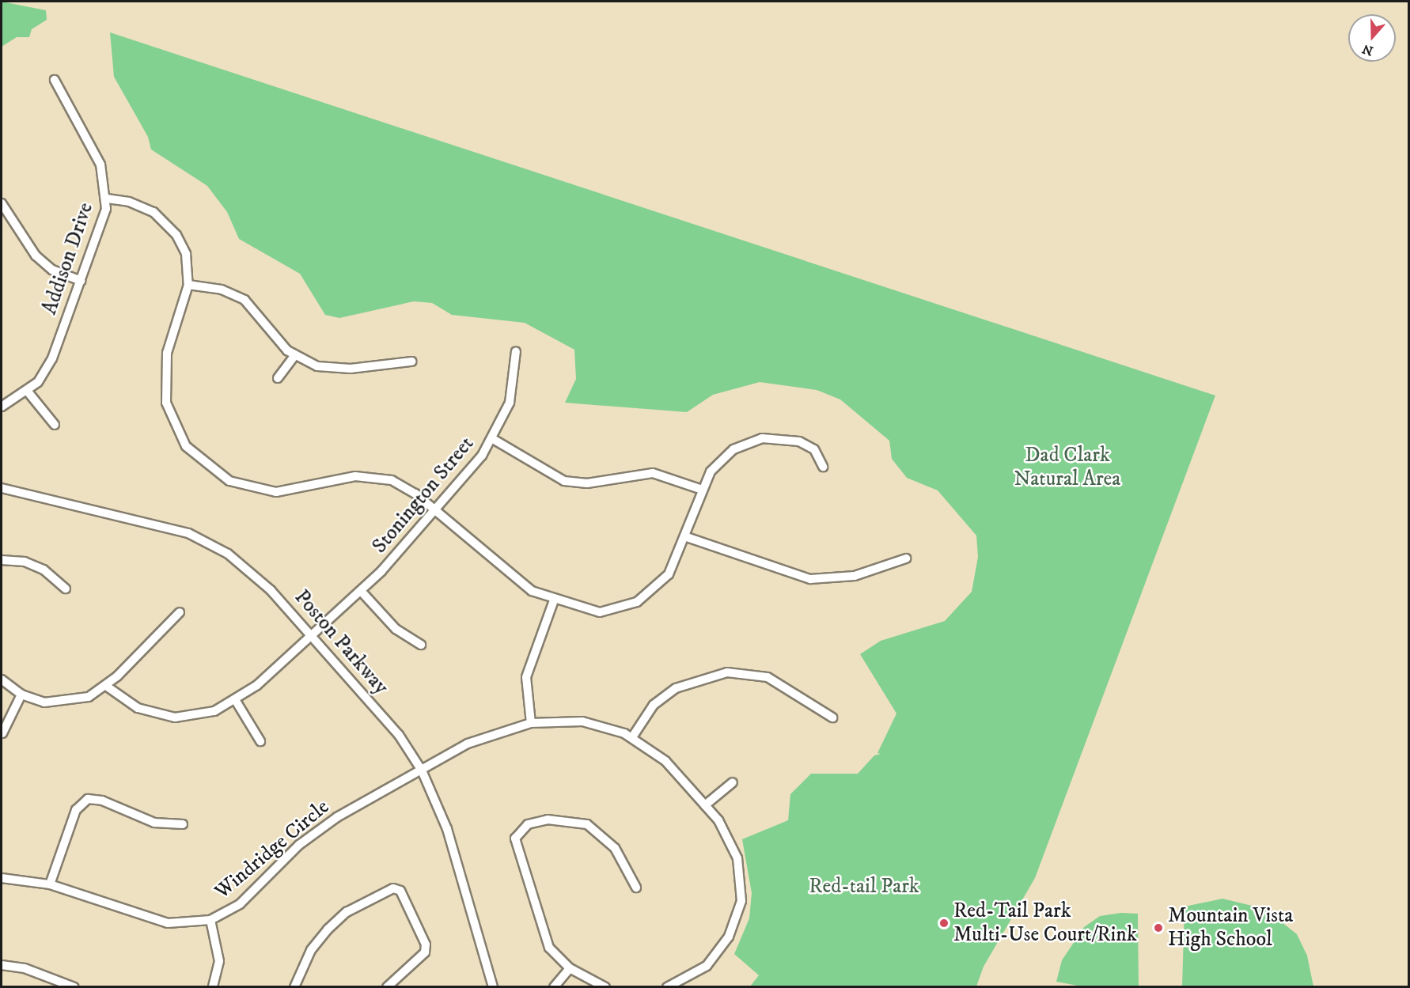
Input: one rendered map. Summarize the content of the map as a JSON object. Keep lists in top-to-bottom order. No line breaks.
{"streets":{"street":["Addison Drive","Stonington Street","Poston Parkway","Windridge Circle"]},"crossings":[["Stonington Street","Poston Parkway"],["Poston Parkway","Windridge Circle"]],"parks":["Dad Clark Natural Area","Red-tail Park"],"places":["Red-Tail Park Multi-Use Court/Rink","Mountain Vista High School"],"north":"bottom"}
